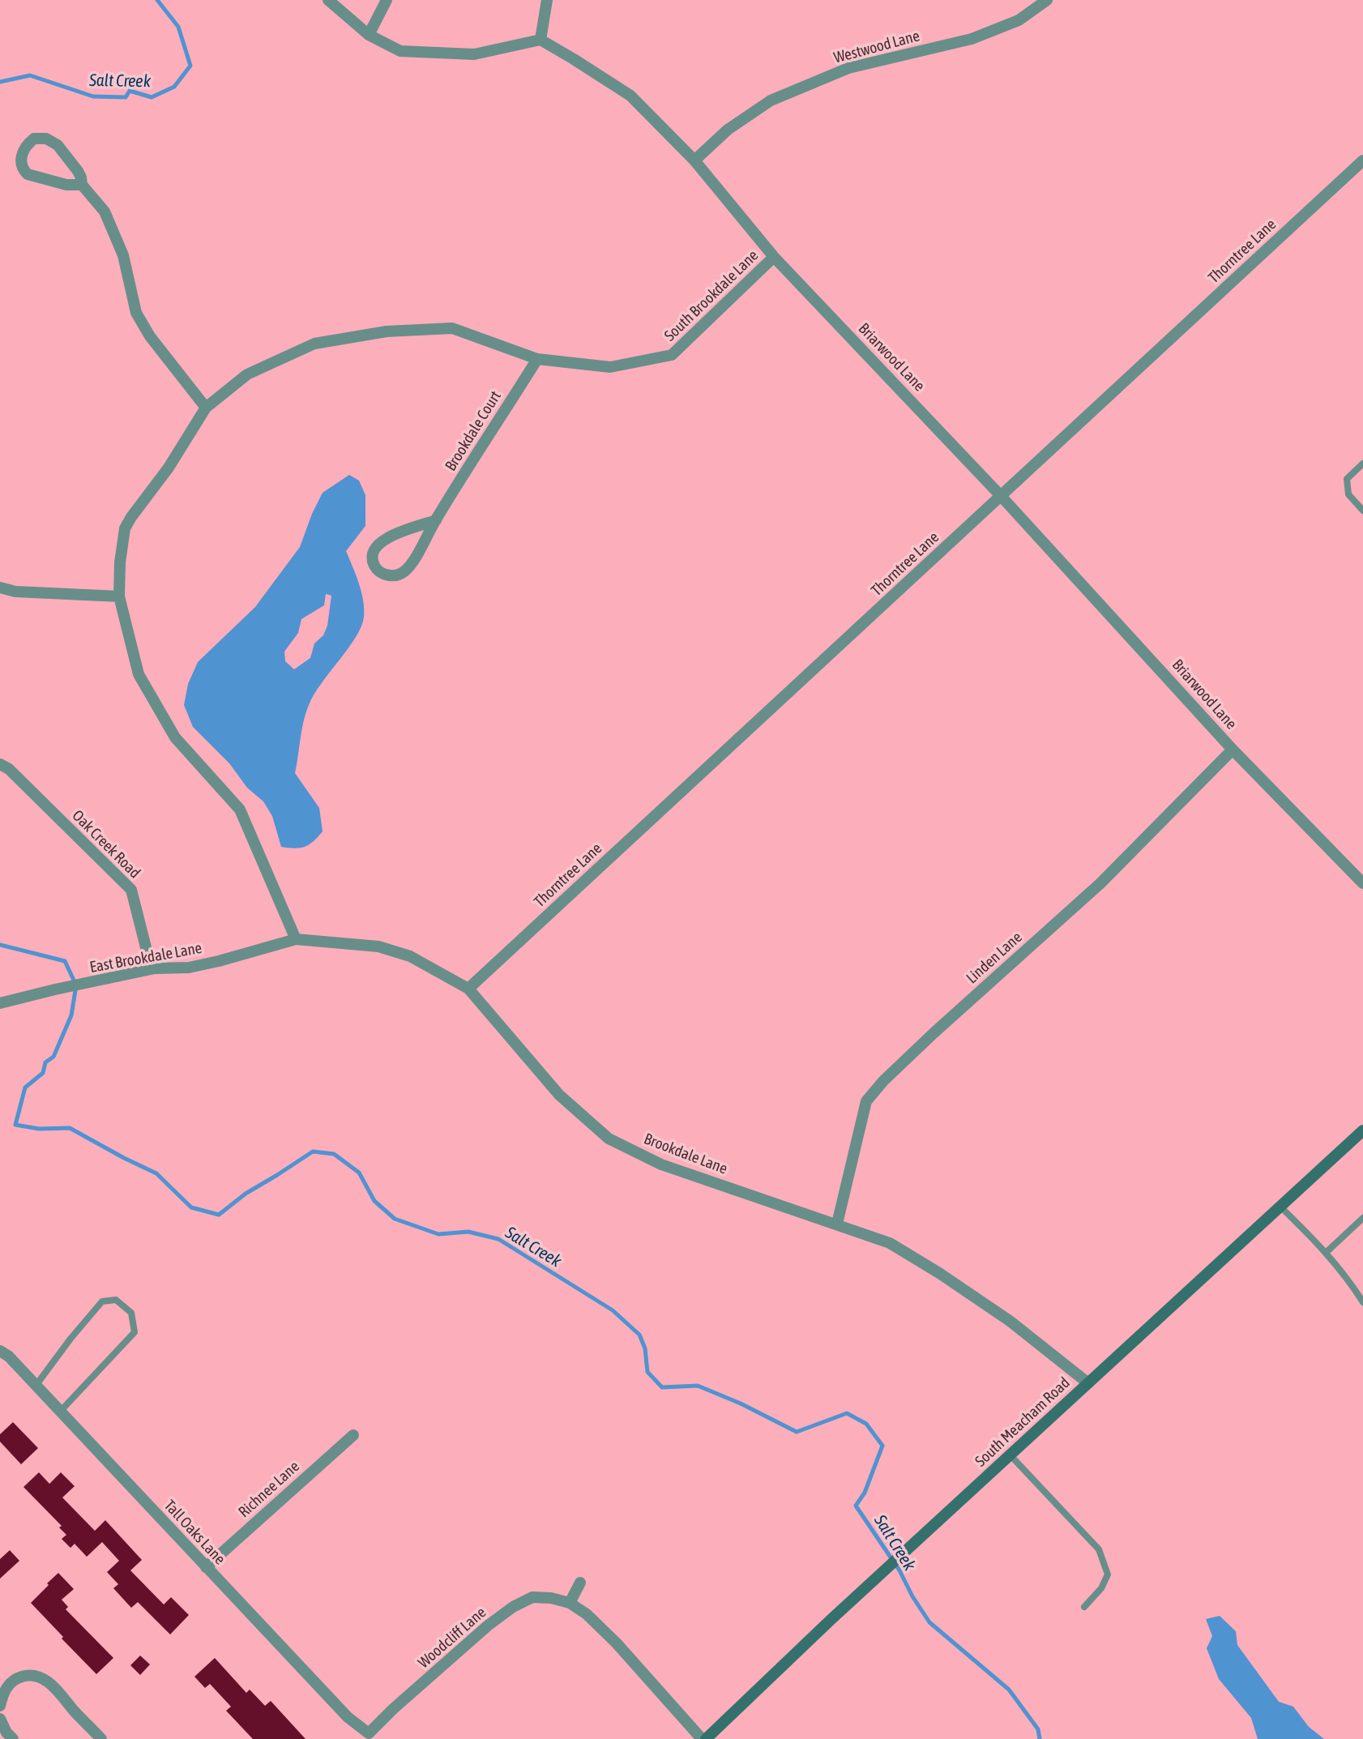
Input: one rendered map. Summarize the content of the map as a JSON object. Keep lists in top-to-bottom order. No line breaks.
{"streets":{"main road":["South Meacham Road"],"street":["Westwood Lane","Thorntree Lane","South Brookdale Lane","Briarwood Lane","Brookdale Court","Oak Creek Road","East Brookdale Lane","Linden Lane","Brookdale Lane","Richnee Lane","Tall Oaks Lane","Woodcliff Lane"]},"crossings":[["Westwood Lane","Briarwood Lane"],["Thorntree Lane","Briarwood Lane"],["Thorntree Lane","Brookdale Lane"],["South Brookdale Lane","Briarwood Lane"],["South Brookdale Lane","Brookdale Court"],["South Brookdale Lane","East Brookdale Lane"],["South Brookdale Lane","Brookdale Lane"],["Briarwood Lane","Linden Lane"],["Oak Creek Road","East Brookdale Lane"],["East Brookdale Lane","Brookdale Lane"],["Linden Lane","Brookdale Lane"],["Brookdale Lane","South Meacham Road"],["South Meacham Road","Woodcliff Lane"],["Richnee Lane","Tall Oaks Lane"],["Tall Oaks Lane","Woodcliff Lane"]],"water":["Salt Creek"]}
